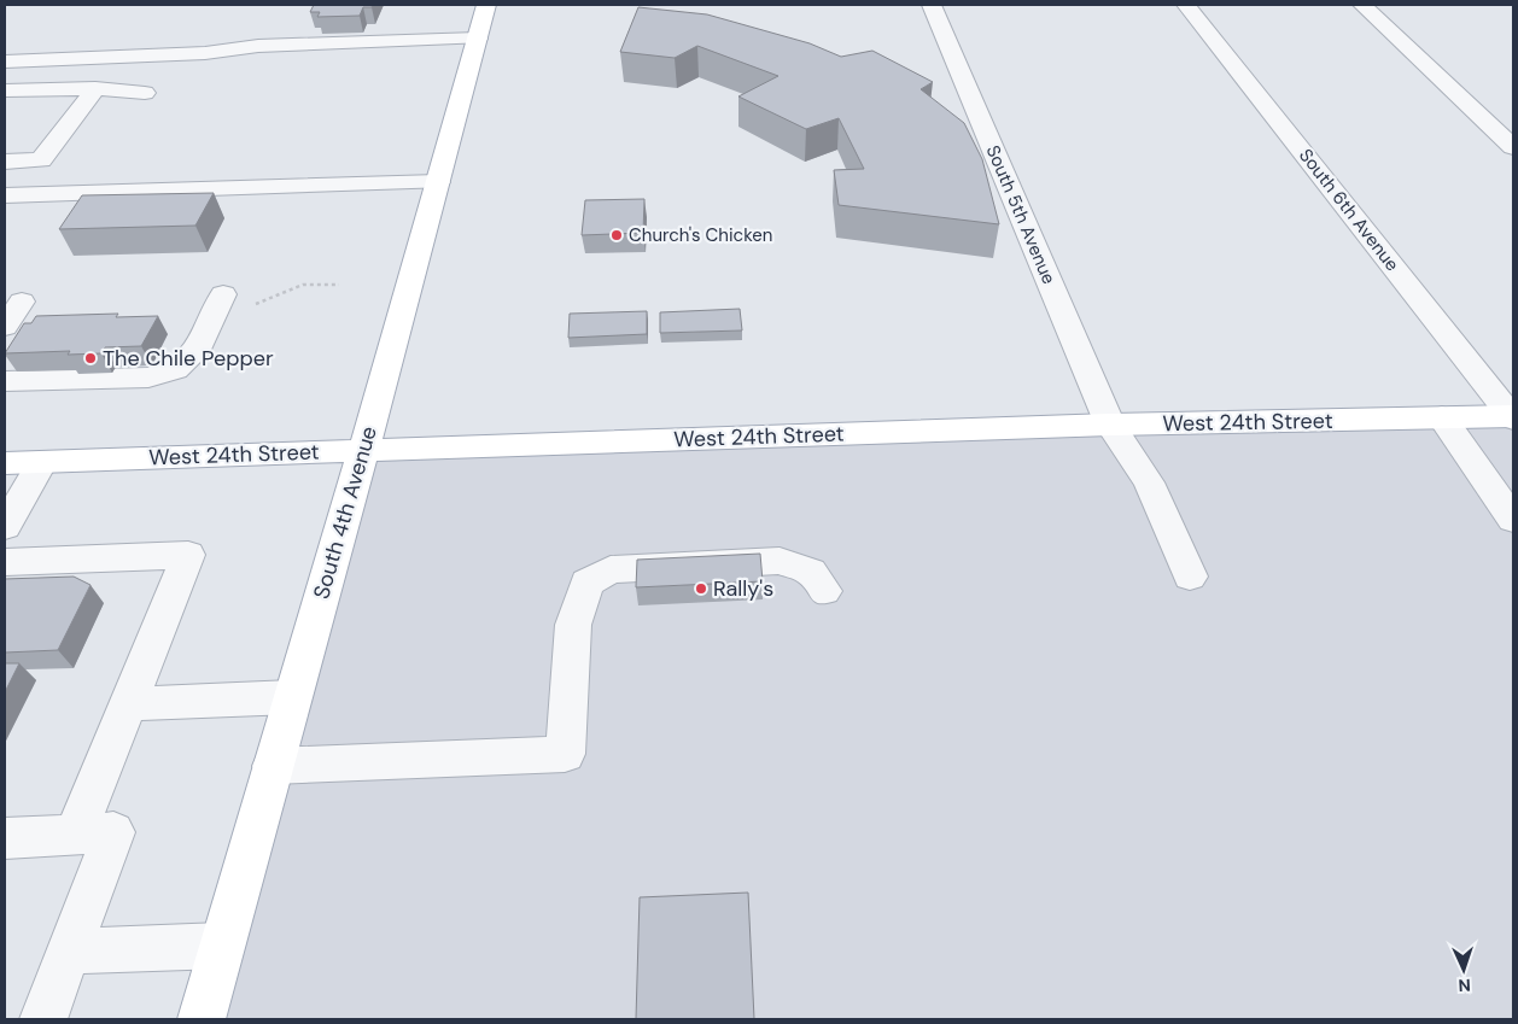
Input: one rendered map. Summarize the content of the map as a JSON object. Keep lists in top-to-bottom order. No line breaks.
{"streets":{"main road":["West 24th Street","South 4th Avenue"],"street":["South 6th Avenue","South 5th Avenue"]},"crossings":[["South 6th Avenue","West 24th Street"],["South 5th Avenue","West 24th Street"],["West 24th Street","South 4th Avenue"]],"places":["Church's Chicken","The Chile Pepper","Rally's"],"north":"bottom"}
